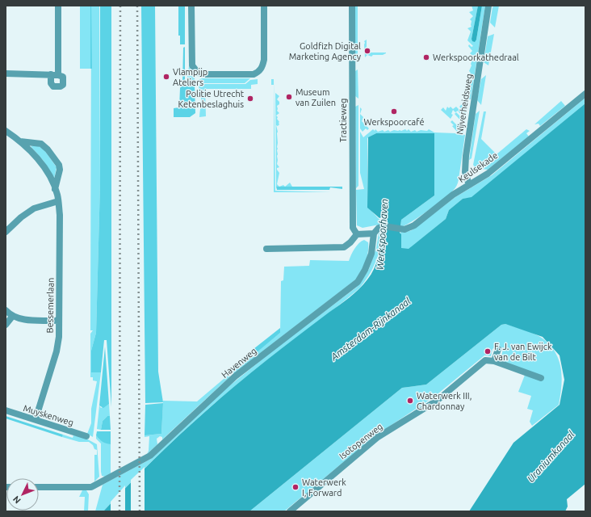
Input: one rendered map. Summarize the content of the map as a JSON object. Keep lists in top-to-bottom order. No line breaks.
{"streets":{"street":["Nijverheidsweg","Tractieweg","Keulsekade","Bessemerlaan","Havenweg","Muyskenweg","Isotopenweg"]},"crossings":[["Nijverheidsweg","Keulsekade"],["Keulsekade","Havenweg"],["Bessemerlaan","Muyskenweg"]],"water":["Werkspoorhaven","Amsterdam-Rijnkanaal","Uraniumkanaal"],"places":["Goldfizh Digital Marketing Agency","Werkspoorkathedraal","Vlampijp Ateliers","Museum van Zuilen","Politie Utrecht Ketenbeslaghuis","Werkspoorcafé","F. J. van Ewijck van de Bilt","Waterwerk III, Chardonnay","Waterwerk I, Forward"],"north":"bottom left"}
